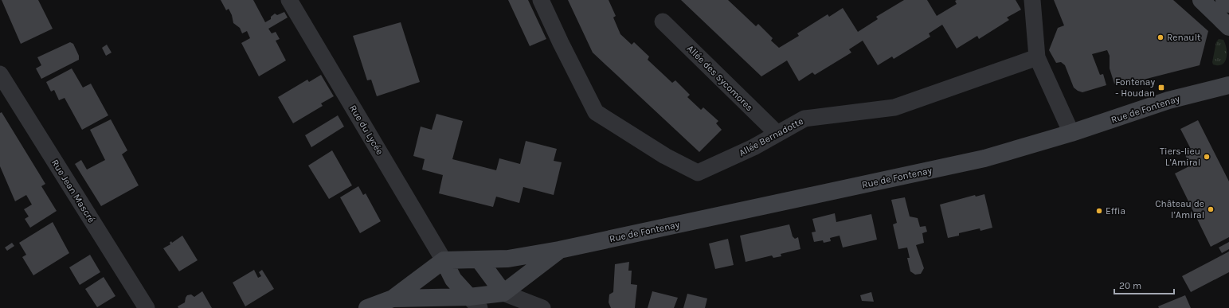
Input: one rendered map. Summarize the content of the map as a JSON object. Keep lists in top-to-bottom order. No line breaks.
{"streets":{"main road":["Rue de Fontenay"],"street":["Allée des Sycomores","Rue du Lycée","Allée Bernadotte","Rue Jean Mascré"]},"crossings":[["Allée des Sycomores","Allée Bernadotte"],["Rue de Fontenay","Rue du Lycée"]],"places":{"other":["Renault","Tiers-lieu L’Amiral","Château de l’Amiral","Effia"],"transit":["Fontenay - Houdan"]},"scale_bar":"20 m"}
